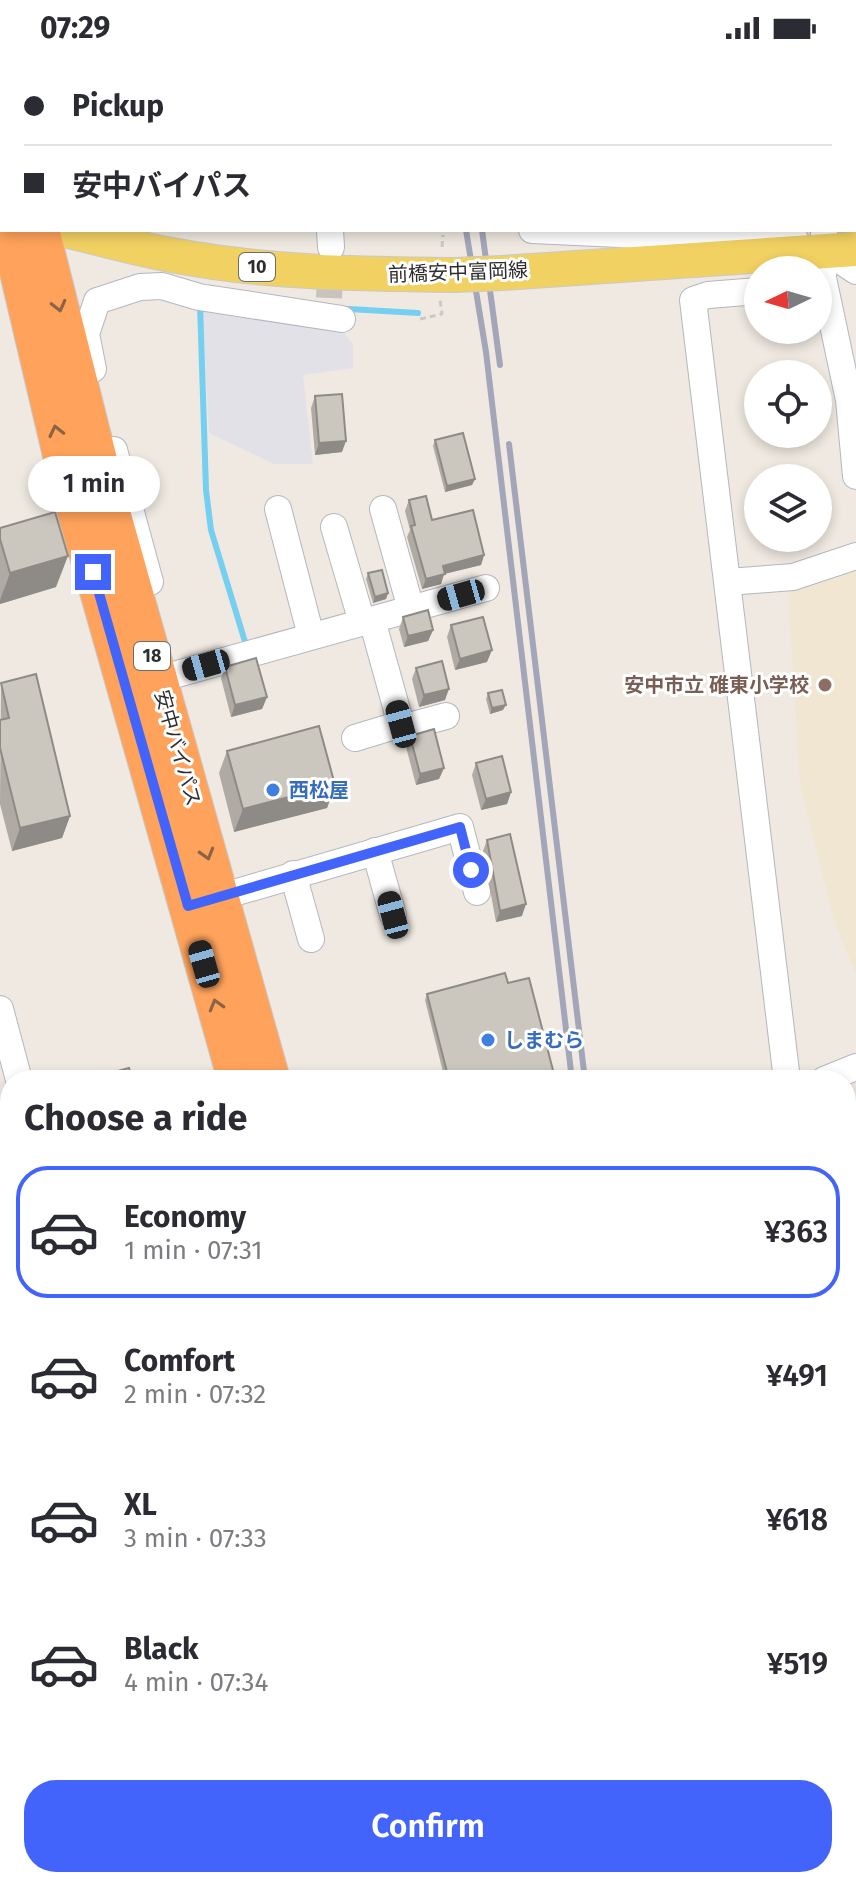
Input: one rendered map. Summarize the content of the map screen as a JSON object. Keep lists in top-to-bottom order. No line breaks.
{"streets":{"highway":["18","安中バイパス"],"main road":["10","前橋安中富岡線"]},"places":["安中市立 碓東小学校","西松屋","しまむら"],"north":"left","page":{"status":"07:29","banner":["Pickup","安中バイパス"],"bubble":"1 min","heading":"Choose a ride","list":[{"name":"Economy","note":"1 min · 07:31","value":"¥363"},{"name":"Comfort","note":"2 min · 07:32","value":"¥491"},{"name":"XL","note":"3 min · 07:33","value":"¥618"},{"name":"Black","note":"4 min · 07:34","value":"¥519"}],"buttons":"Confirm"}}
